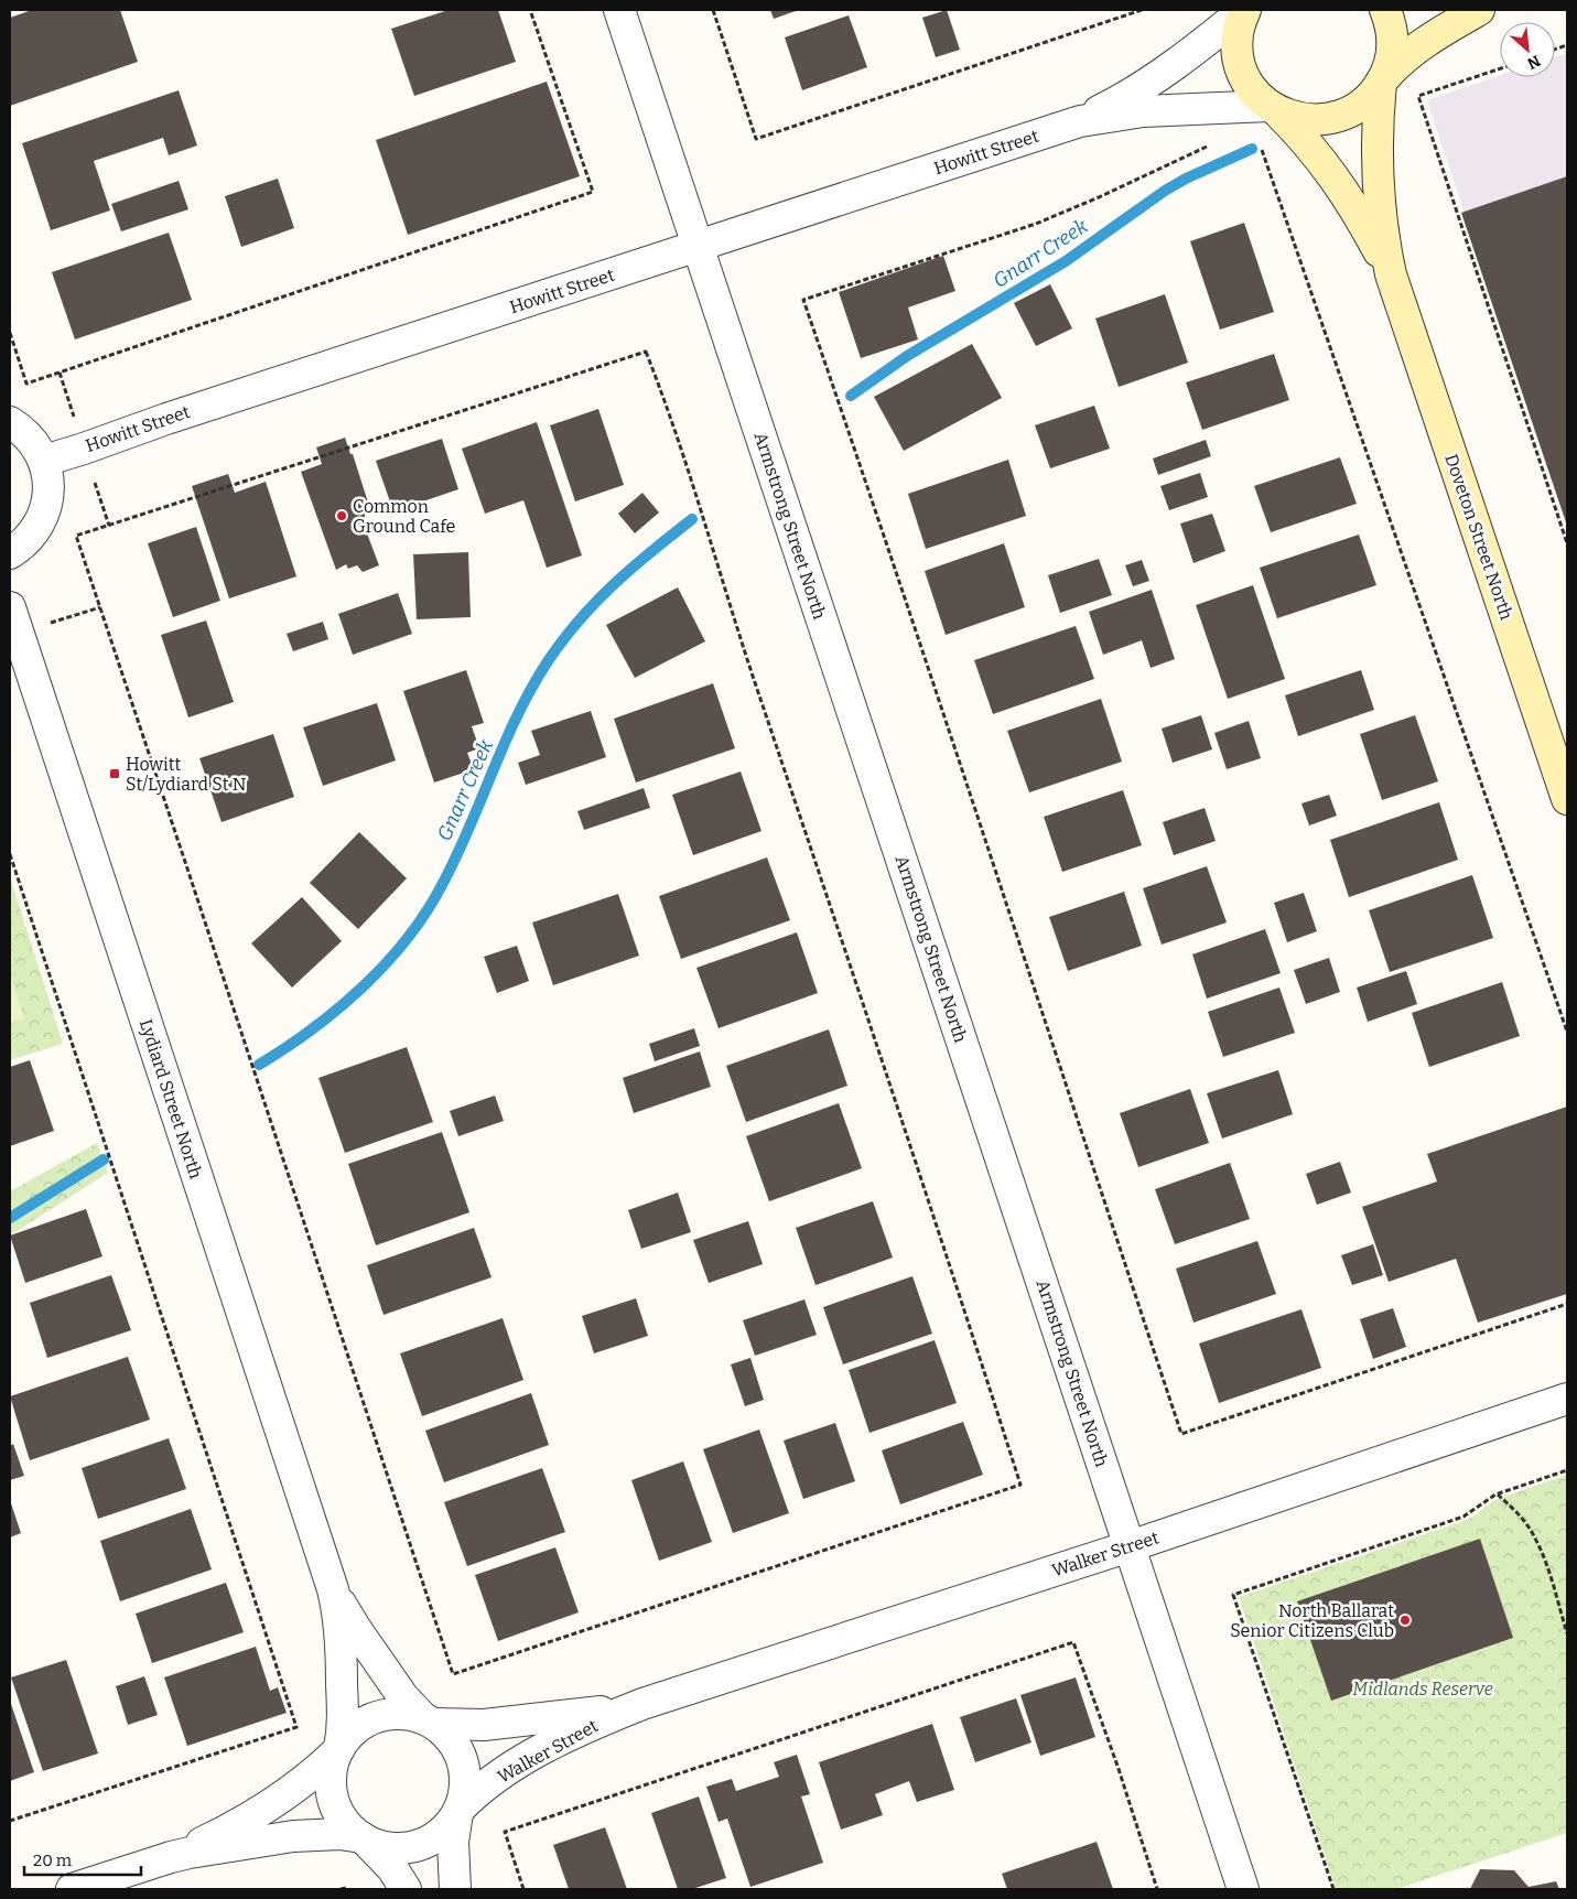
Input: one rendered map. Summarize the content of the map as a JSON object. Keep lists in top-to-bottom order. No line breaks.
{"streets":{"main road":["Doveton Street North"],"street":["Howitt Street","Armstrong Street North","Lydiard Street North","Walker Street"]},"crossings":[["Howitt Street","Armstrong Street North"],["Howitt Street","Doveton Street North"],["Armstrong Street North","Walker Street"],["Lydiard Street North","Walker Street"]],"water":["Gnarr Creek"],"parks":["Midlands Reserve"],"places":{"other":["Common Ground Cafe","North Ballarat Senior Citizens Club"],"transit":["Howitt St/Lydiard St N"]},"scale_bar":"20 m","north":"bottom right"}
